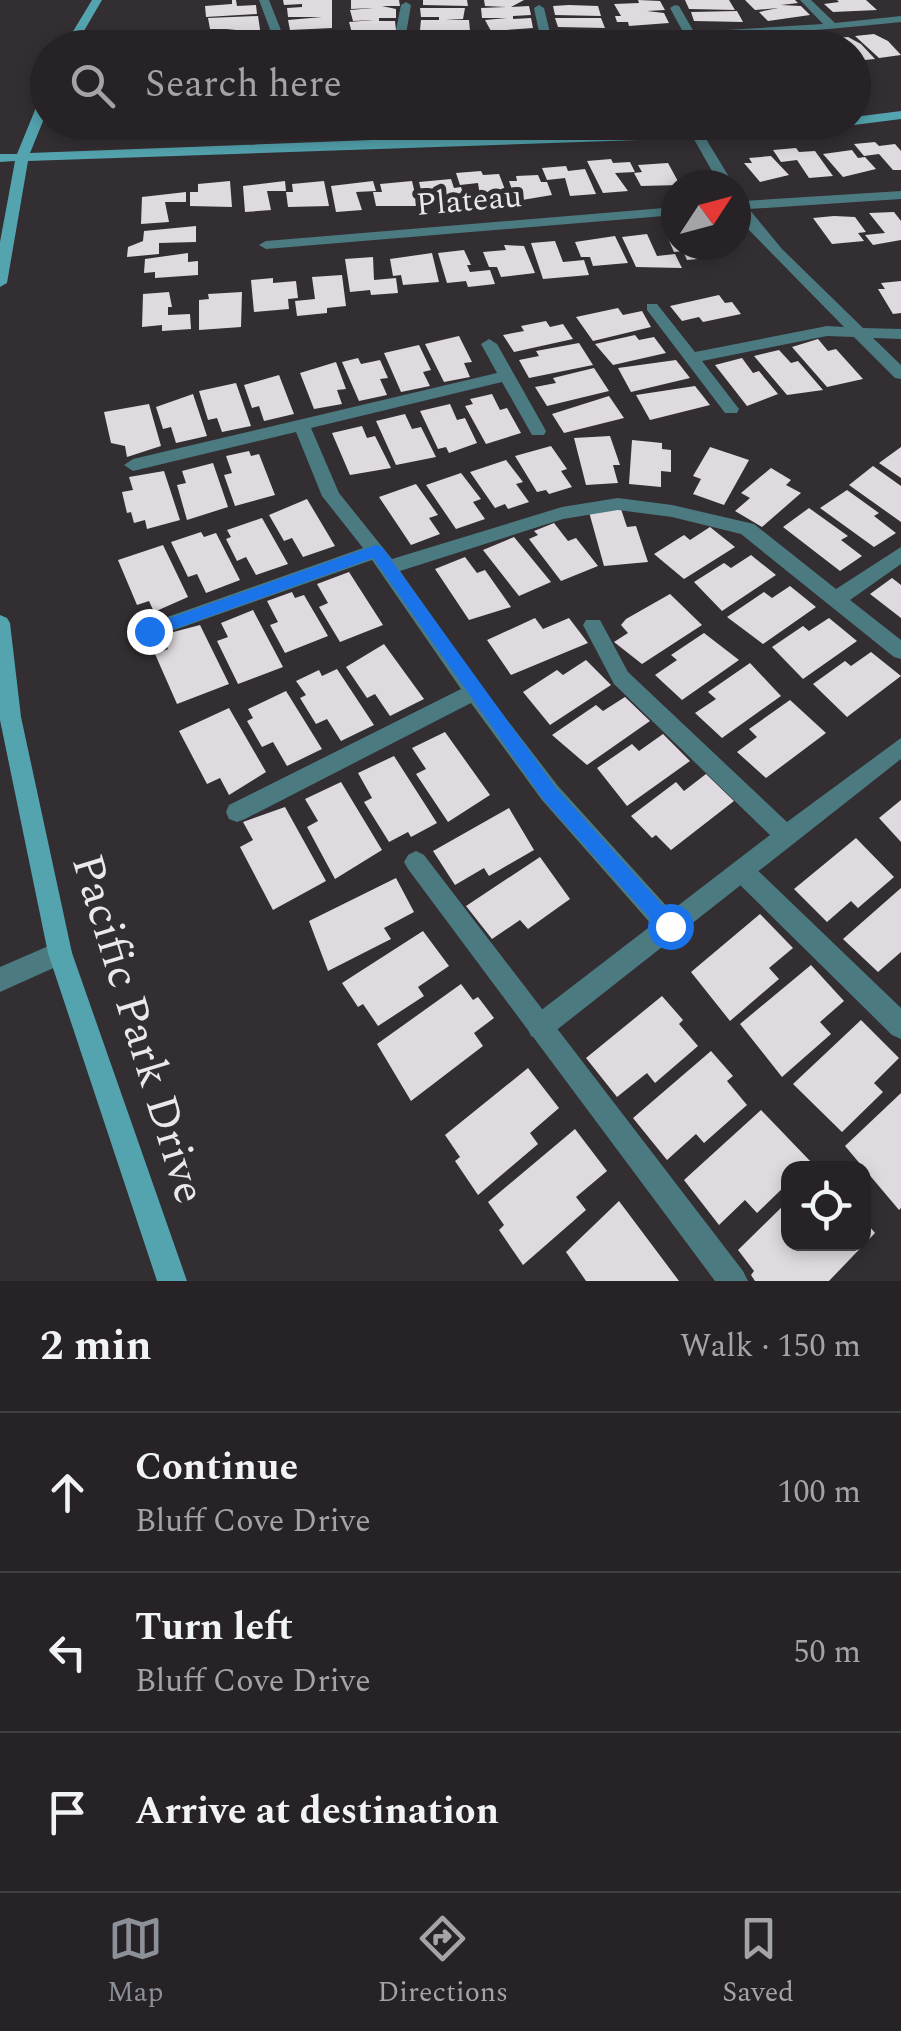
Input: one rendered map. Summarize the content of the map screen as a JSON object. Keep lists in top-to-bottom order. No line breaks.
{"streets":{"main road":["Pacific Park Drive"],"street":["Plateau"]},"north":"top right","page":{"search":"Search here","heading":["2 min","Walk · 150 m"],"list":[["Continue","Bluff Cove Drive","100 m"],["Turn left","Bluff Cove Drive","50 m"],"Arrive at destination"],"nav":["Map","Directions","Saved"]}}
